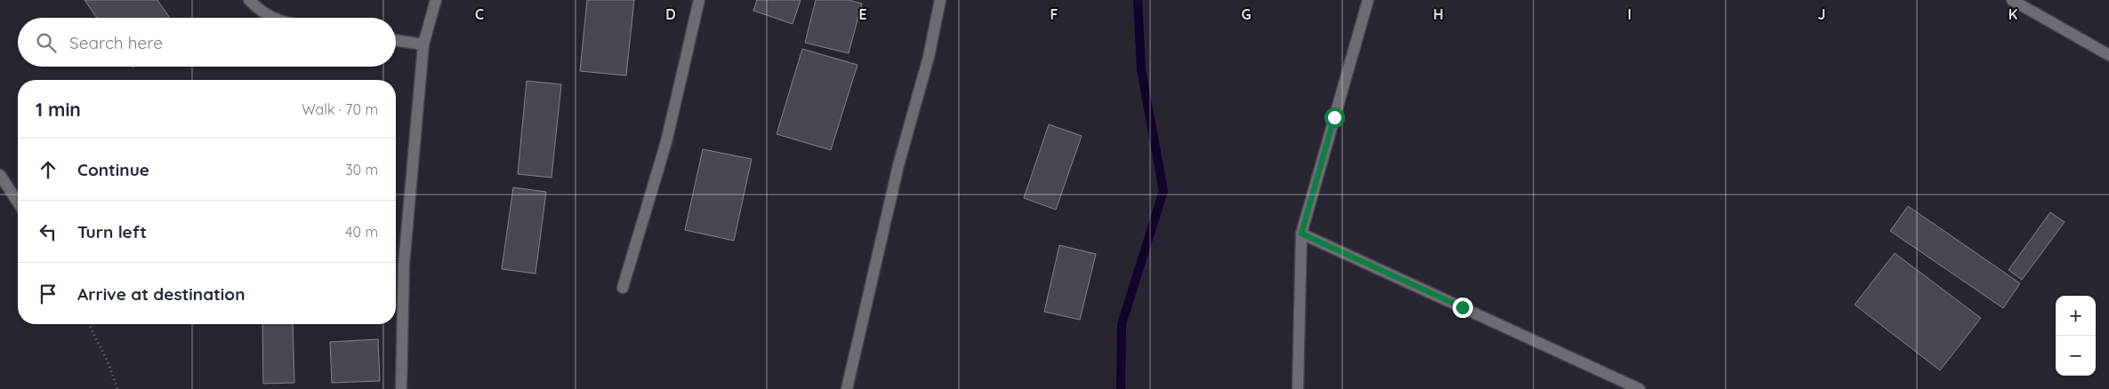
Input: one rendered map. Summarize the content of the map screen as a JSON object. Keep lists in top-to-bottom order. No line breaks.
{"page":{"search":"Search here","heading":["1 min","Walk · 70 m"],"list":[["Continue","30 m"],["Turn left","40 m"],"Arrive at destination"],"map_buttons":["+","−"]},"grid":{"columns":["C","D","E","F","G","H","I","J","K"]}}
